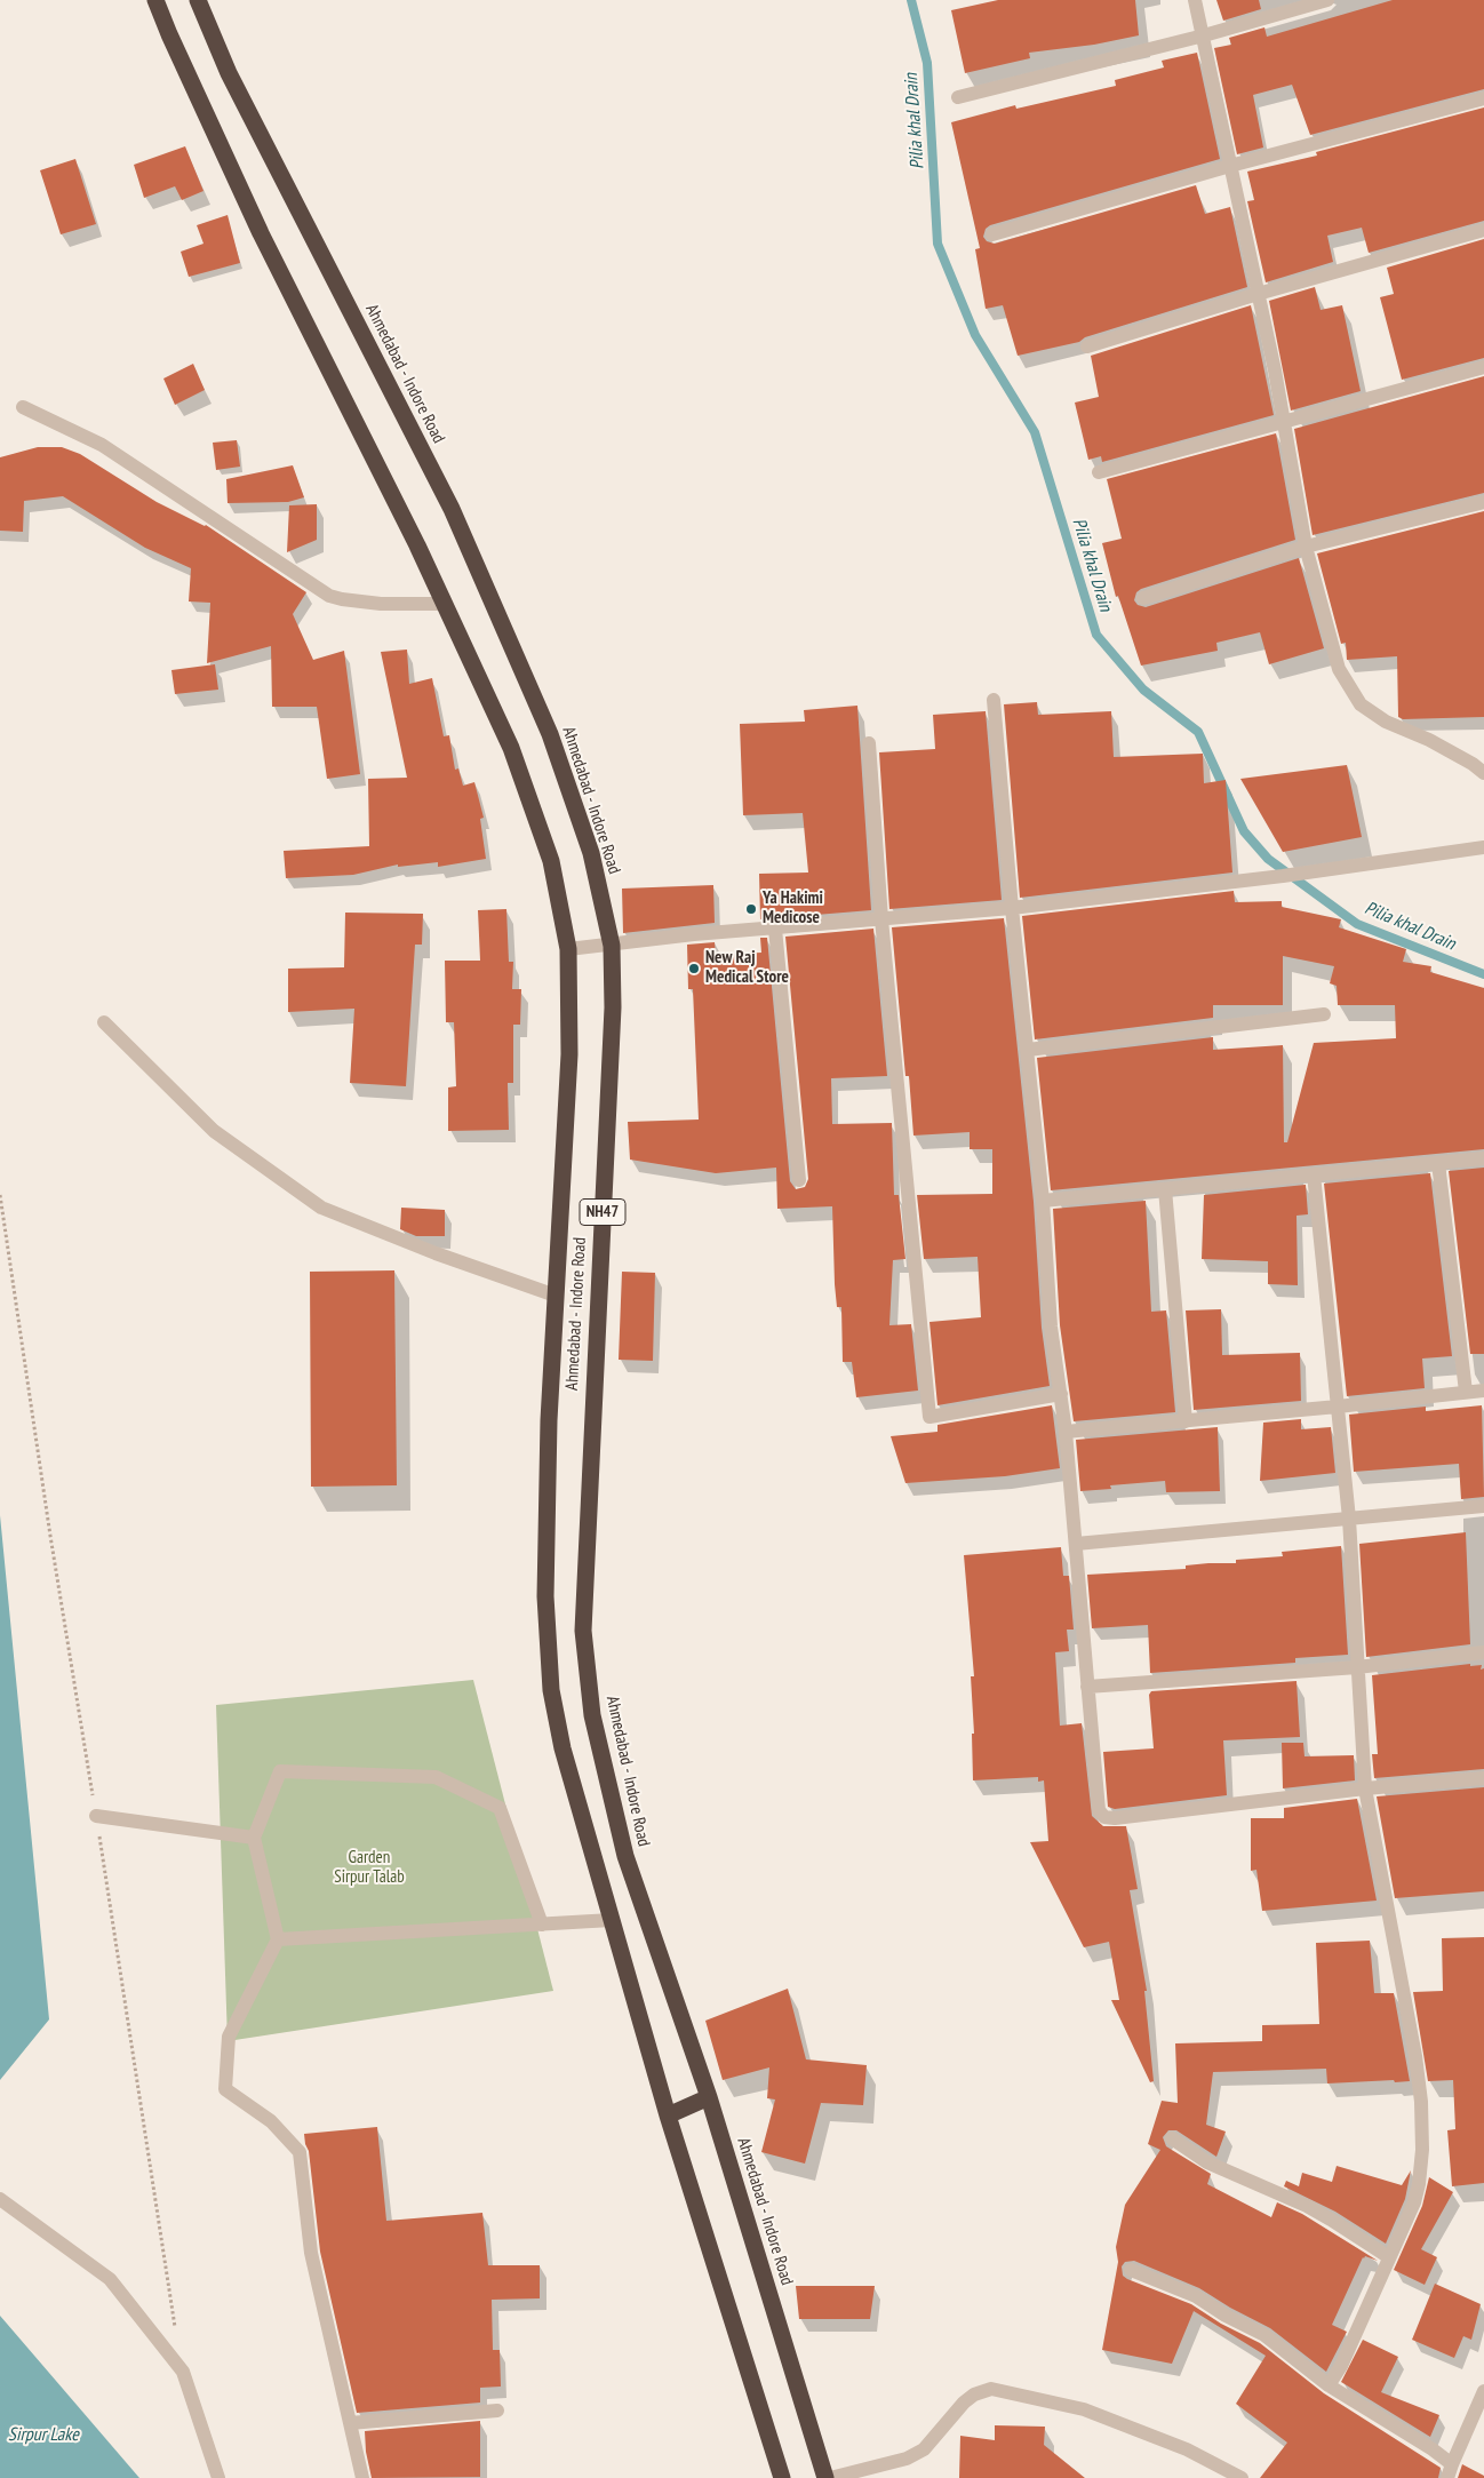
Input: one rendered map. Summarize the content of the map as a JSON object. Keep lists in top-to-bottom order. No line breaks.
{"streets":{"highway":["Ahmedabad - Indore Road","NH47"]},"water":["Pilia khal Drain","Sirpur Lake"],"parks":["Garden Sirpur Talab"],"places":["Ya Hakimi Medicose","New Raj Medical Store"]}
